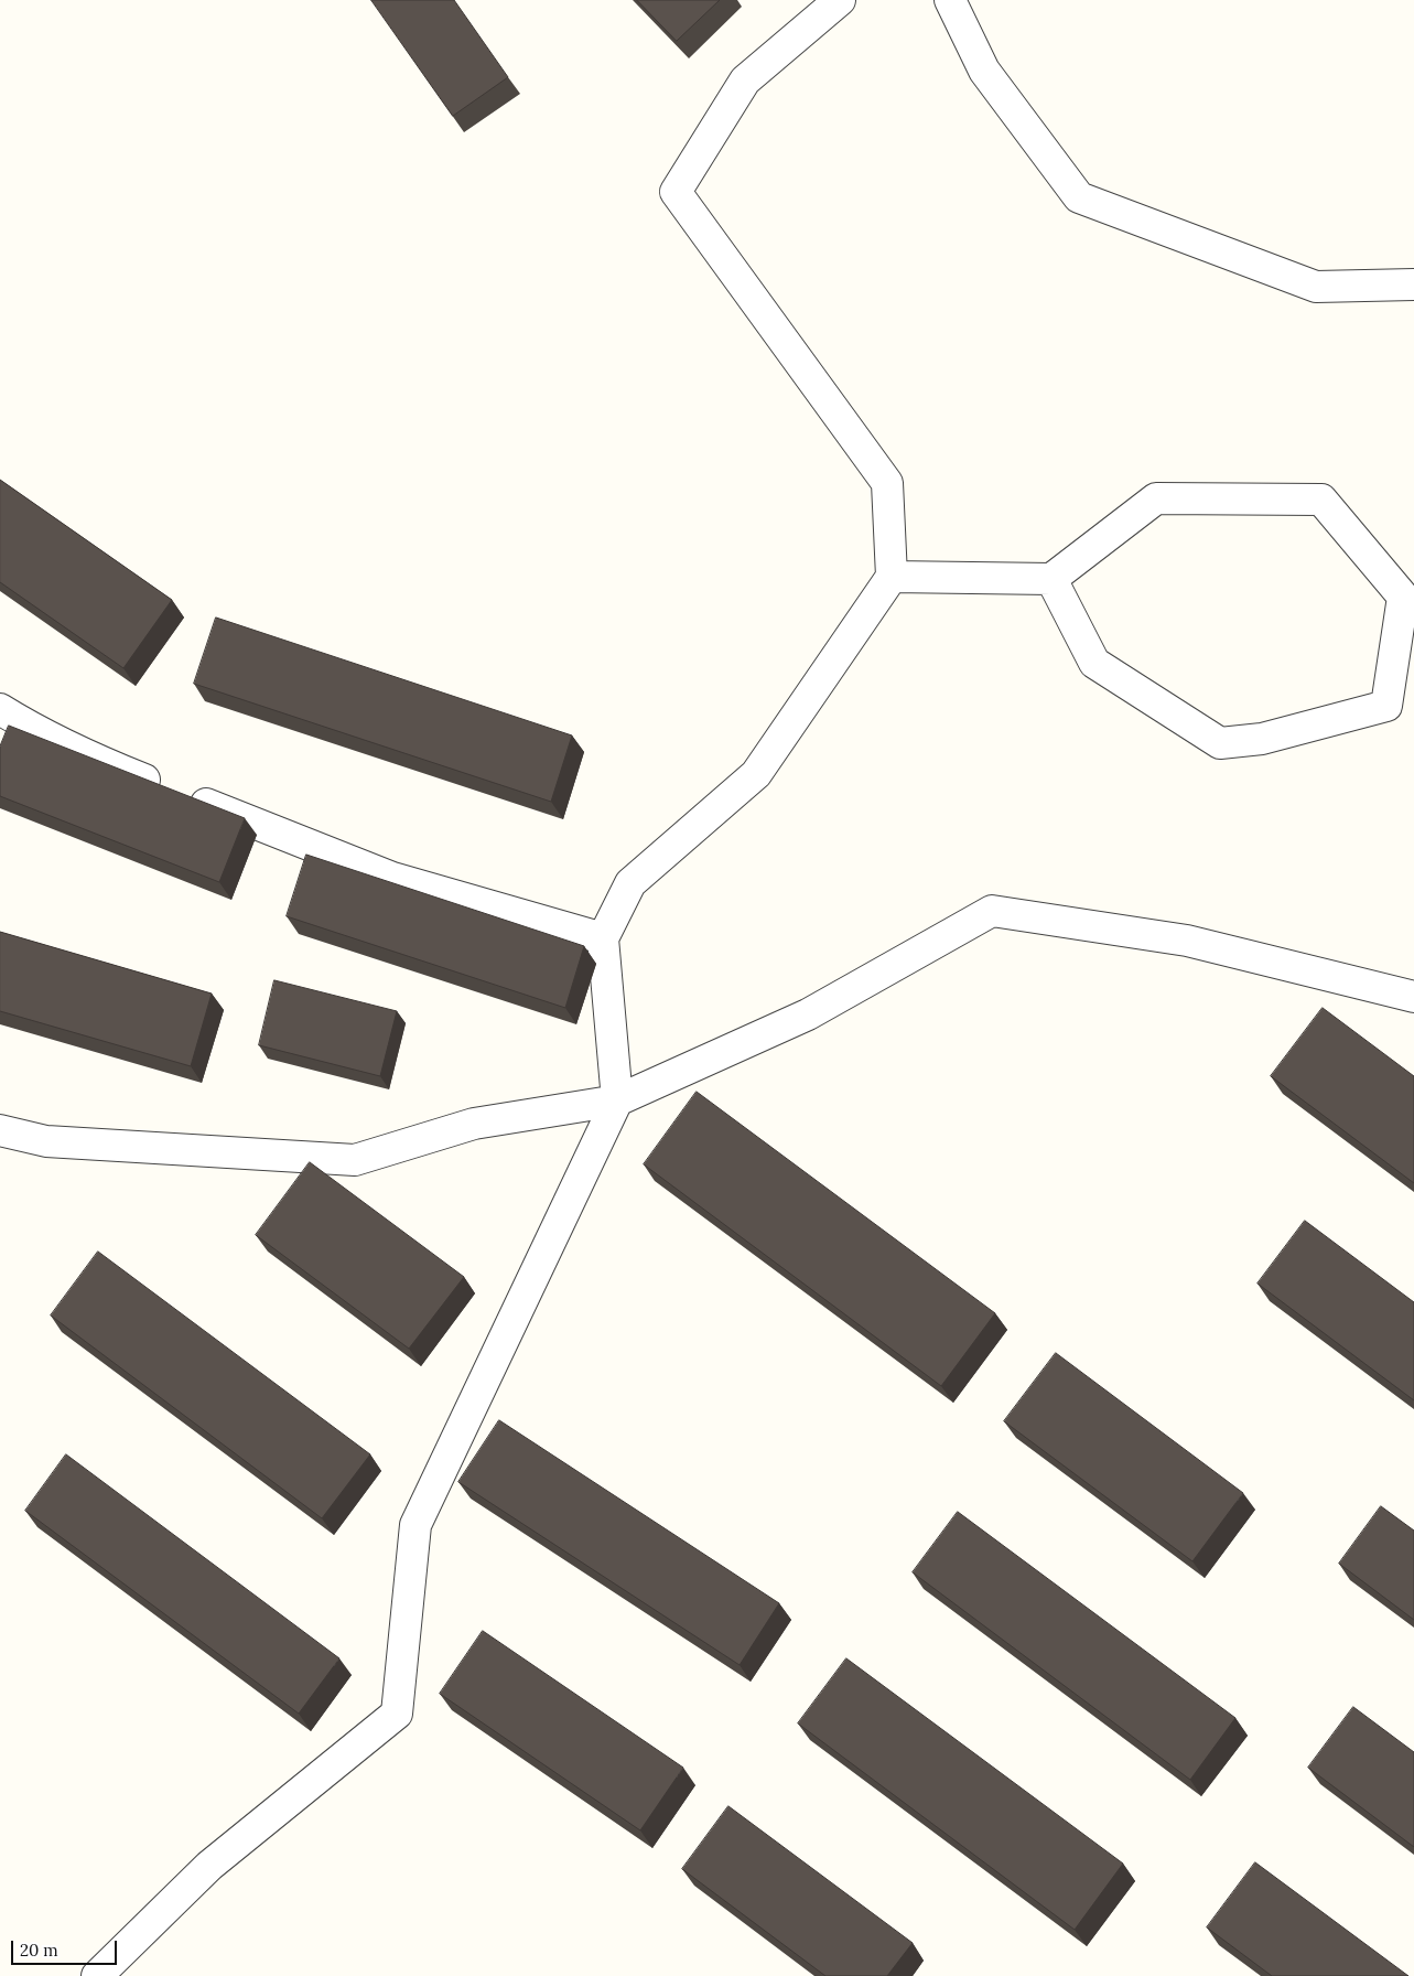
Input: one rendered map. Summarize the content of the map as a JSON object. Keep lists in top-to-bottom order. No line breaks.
{"scale_bar":"20 m"}
